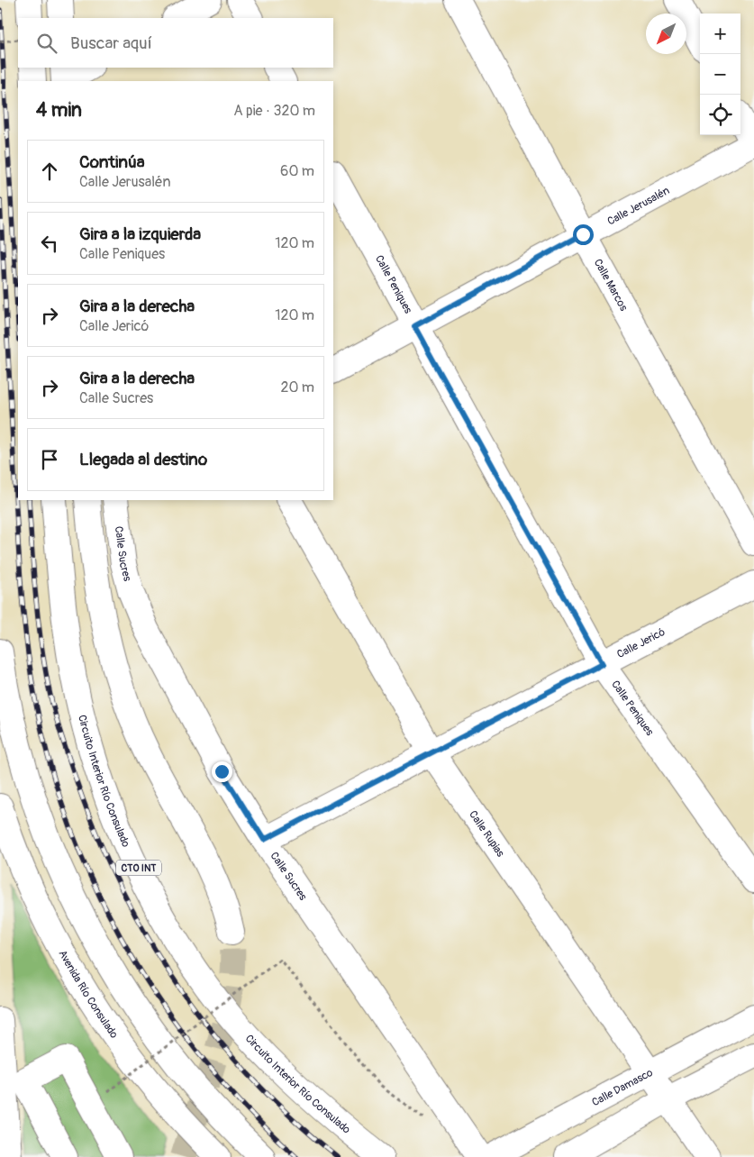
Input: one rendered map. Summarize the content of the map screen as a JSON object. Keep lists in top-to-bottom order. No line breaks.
{"streets":{"main road":["Calle Jerusalén","Calle Marcos","Calle Peniques","Calle Sucres","Calle Jericó","Circuito Interior Río Consulado","Calle Rupias","CTO INT","Avenida Río Consulado","Calle Damasco"]},"crossings":[["Calle Jerusalén","Calle Marcos"],["Calle Jerusalén","Calle Peniques"],["Calle Peniques","Calle Jericó"],["Calle Sucres","Calle Jericó"],["Calle Jericó","Calle Rupias"],["Calle Rupias","Calle Damasco"]],"north":"bottom left","page":{"map_buttons":["+","−"],"search":"Buscar aquí","heading":["4 min","A pie · 320 m"],"list":[["Continúa","Calle Jerusalén","60 m"],["Gira a la izquierda","Calle Peniques","120 m"],["Gira a la derecha","Calle Jericó","120 m"],["Gira a la derecha","Calle Sucres","20 m"],"Llegada al destino"]}}
